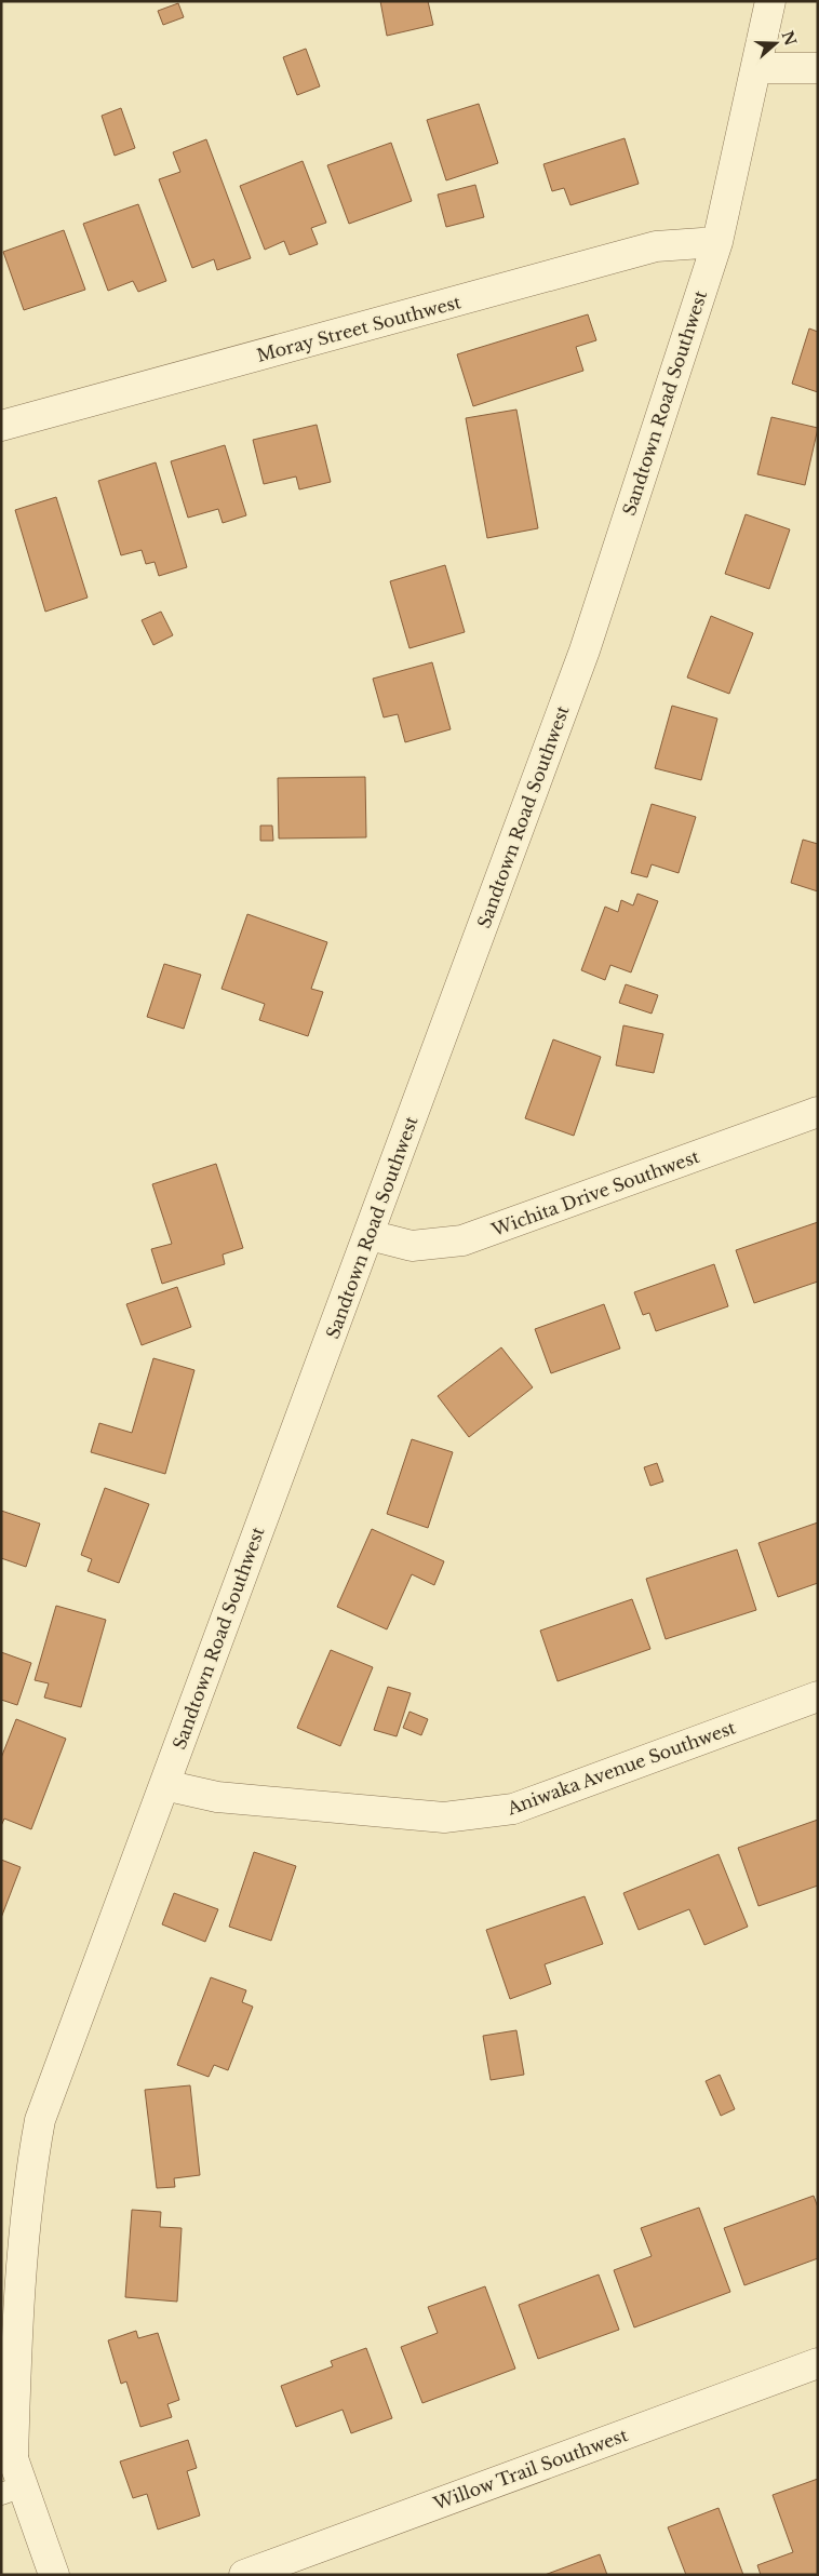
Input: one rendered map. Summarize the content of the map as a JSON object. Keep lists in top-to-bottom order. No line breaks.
{"streets":{"street":["Moray Street Southwest","Sandtown Road Southwest","Wichita Drive Southwest","Aniwaka Avenue Southwest","Willow Trail Southwest"]},"crossings":[["Moray Street Southwest","Sandtown Road Southwest"],["Sandtown Road Southwest","Wichita Drive Southwest"],["Sandtown Road Southwest","Aniwaka Avenue Southwest"]],"north":"right"}
